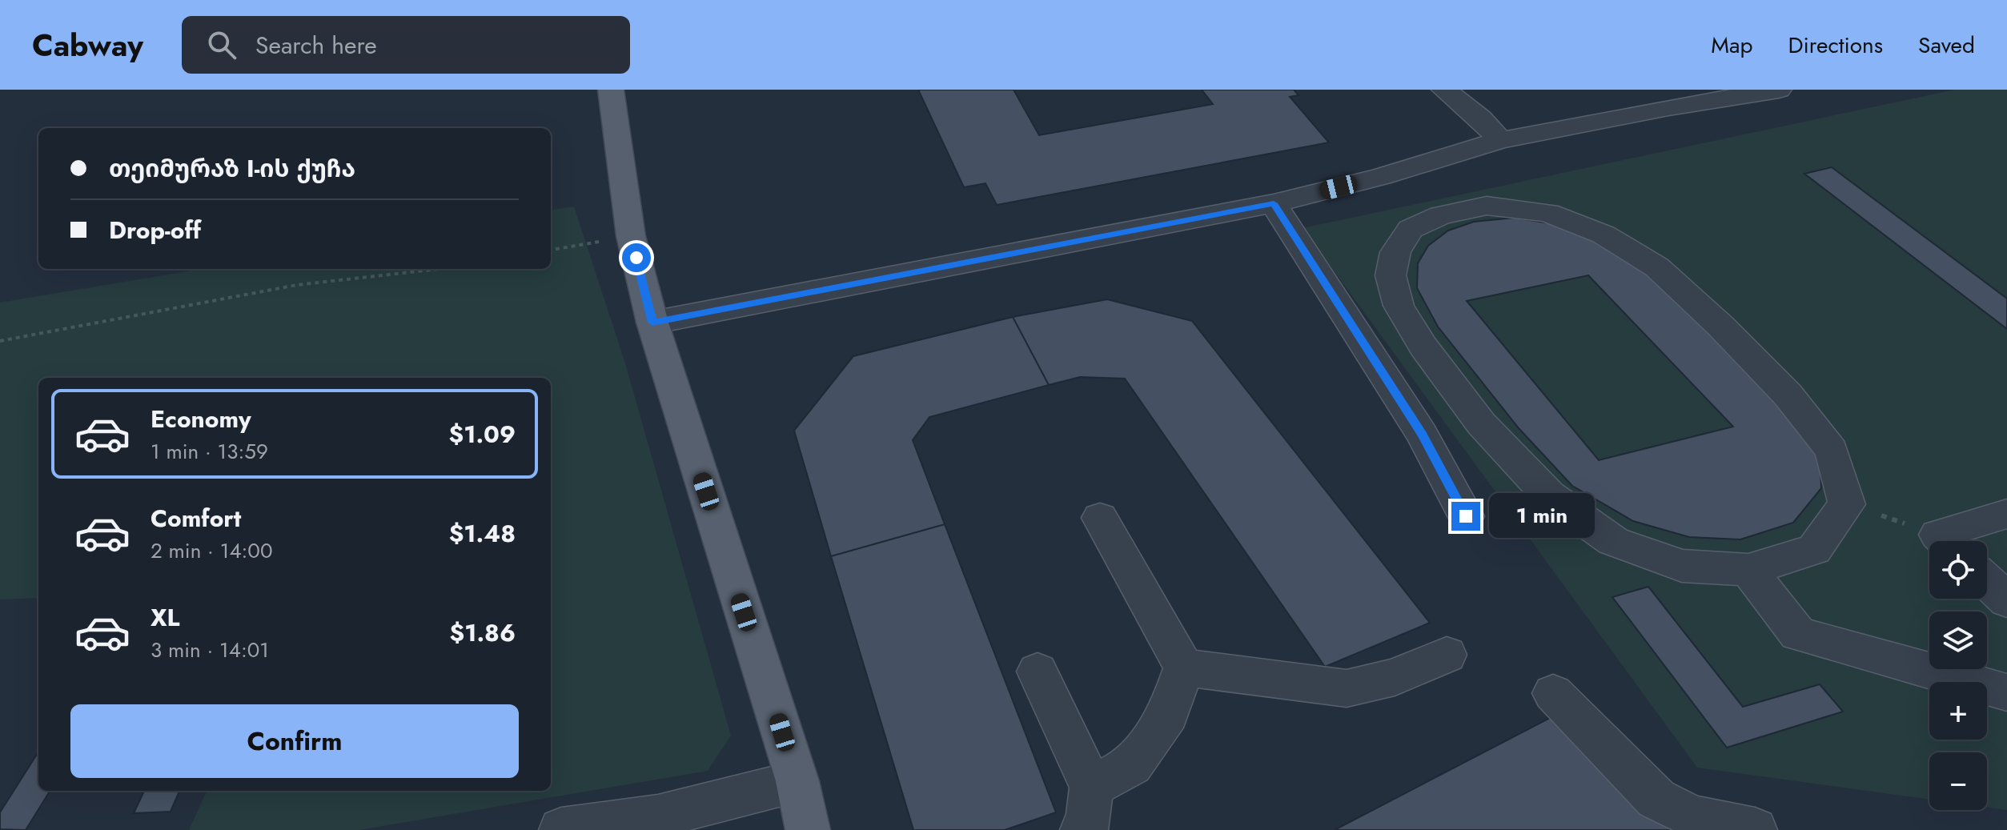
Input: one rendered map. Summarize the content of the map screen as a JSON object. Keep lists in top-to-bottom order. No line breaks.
{"page":{"header":"Cabway","search":"Search here","nav":["Map","Directions","Saved"],"banner":["თეიმურაზ I-ის ქუჩა","Drop-off"],"list":[{"name":"Economy","note":"1 min · 13:59","value":"$1.09"},{"name":"Comfort","note":"2 min · 14:00","value":"$1.48"},{"name":"XL","note":"3 min · 14:01","value":"$1.86"}],"bubble":"1 min","map_buttons":["+","−"],"buttons":"Confirm"}}
